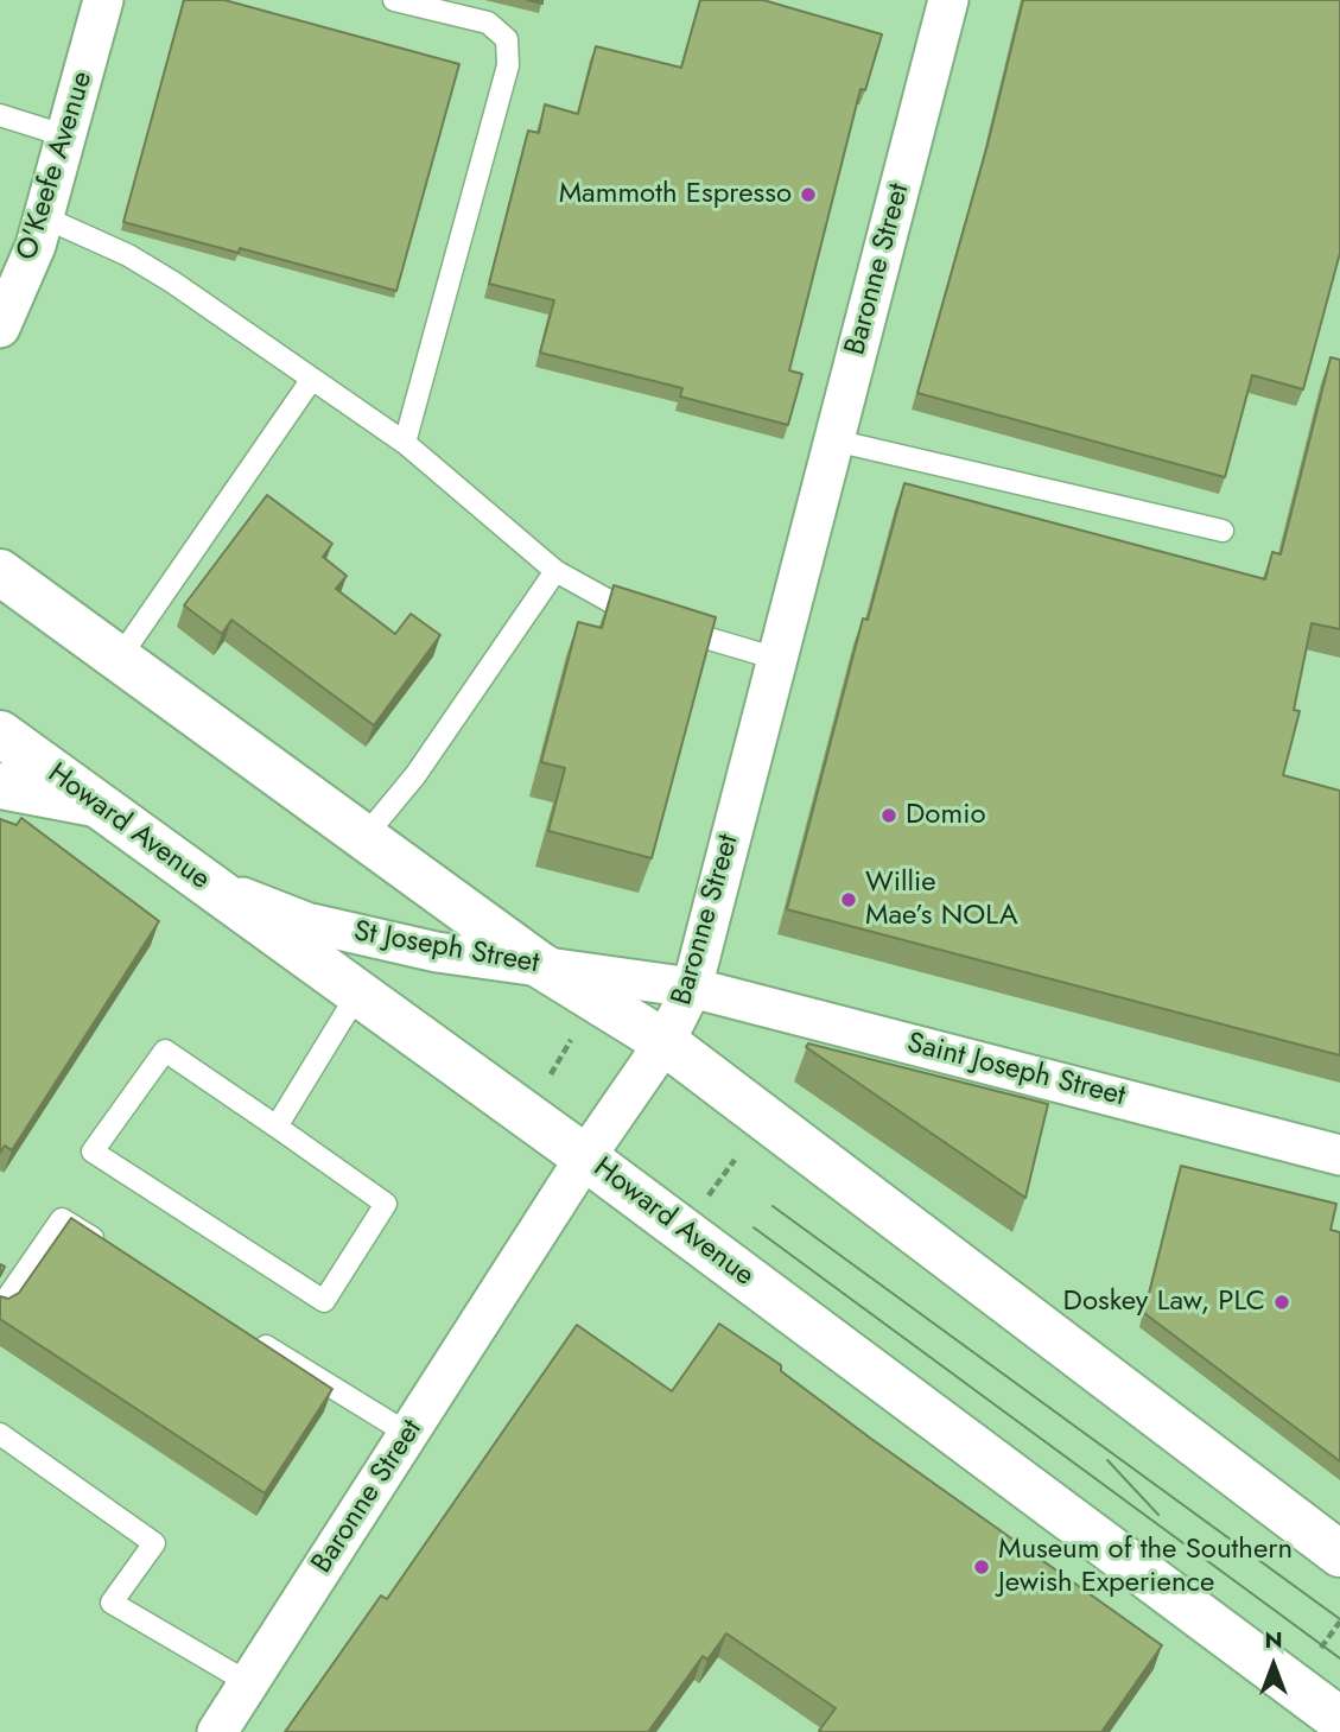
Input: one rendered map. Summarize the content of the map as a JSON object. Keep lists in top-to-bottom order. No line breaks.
{"streets":{"main road":["Howard Avenue"],"street":["O'Keefe Avenue","Baronne Street","St Joseph Street","Saint Joseph Street"]},"crossings":[["Baronne Street","Howard Avenue"],["Baronne Street","St Joseph Street"],["Baronne Street","Saint Joseph Street"],["Howard Avenue","St Joseph Street"],["St Joseph Street","Saint Joseph Street"]],"places":["Mammoth Espresso","Domio","Willie Mae’s NOLA","Doskey Law, PLC","Museum of the Southern Jewish Experience"],"north":"top"}
